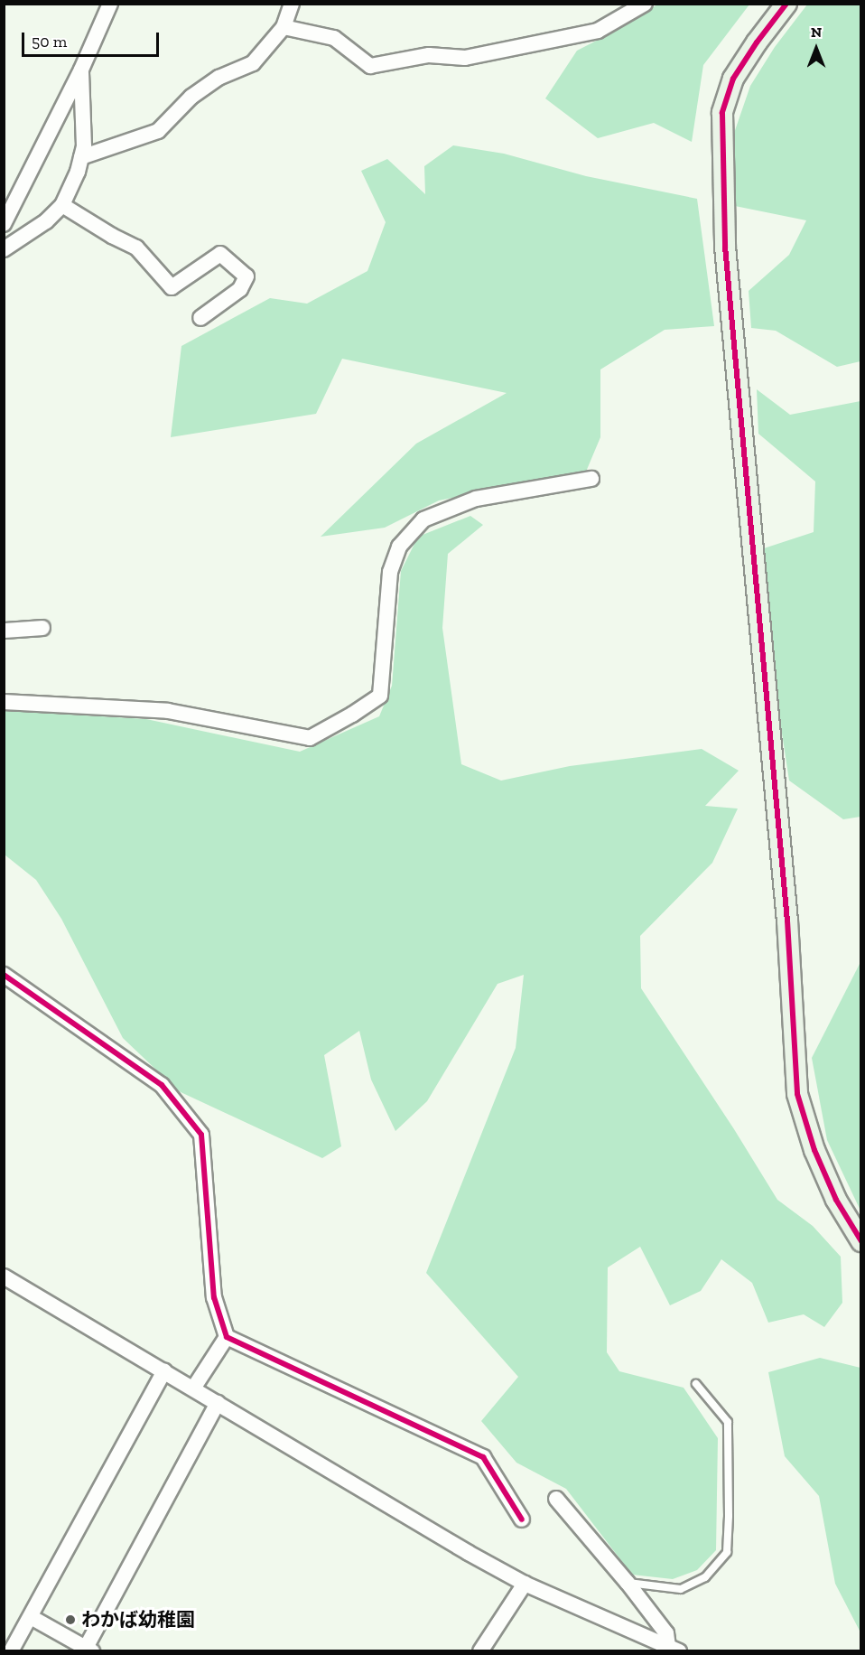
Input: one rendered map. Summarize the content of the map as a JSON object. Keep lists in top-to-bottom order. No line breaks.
{"places":["わかば幼稚園"],"scale_bar":"50 m","north":"top"}
